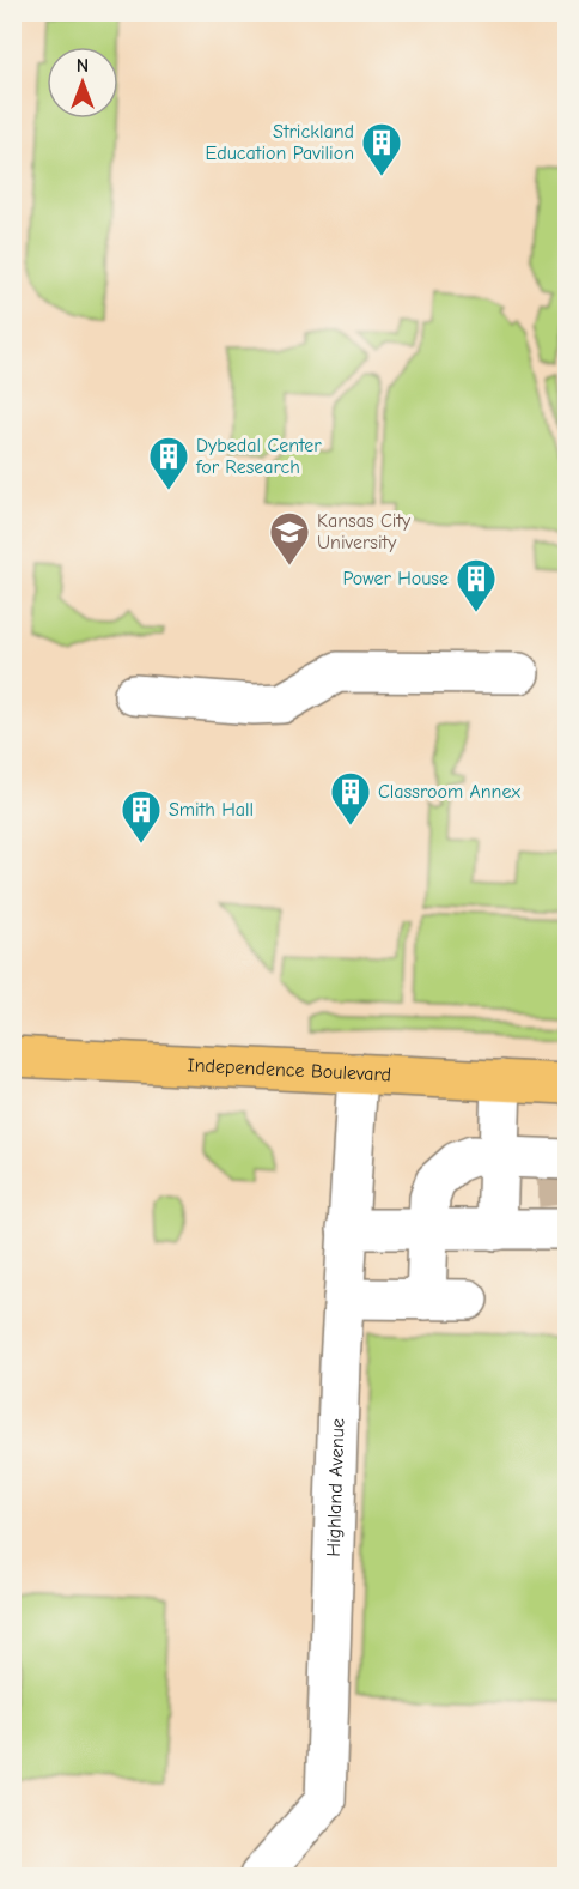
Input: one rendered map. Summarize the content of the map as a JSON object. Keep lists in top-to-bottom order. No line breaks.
{"streets":{"main road":["Independence Boulevard"],"street":["Highland Avenue"]},"crossings":[["Independence Boulevard","Highland Avenue"]],"places":{"building":["Strickland Education Pavilion","Dybedal Center for Research","Power House","Classroom Annex","Smith Hall"],"school or university":["Kansas City University"]},"north":"top"}
